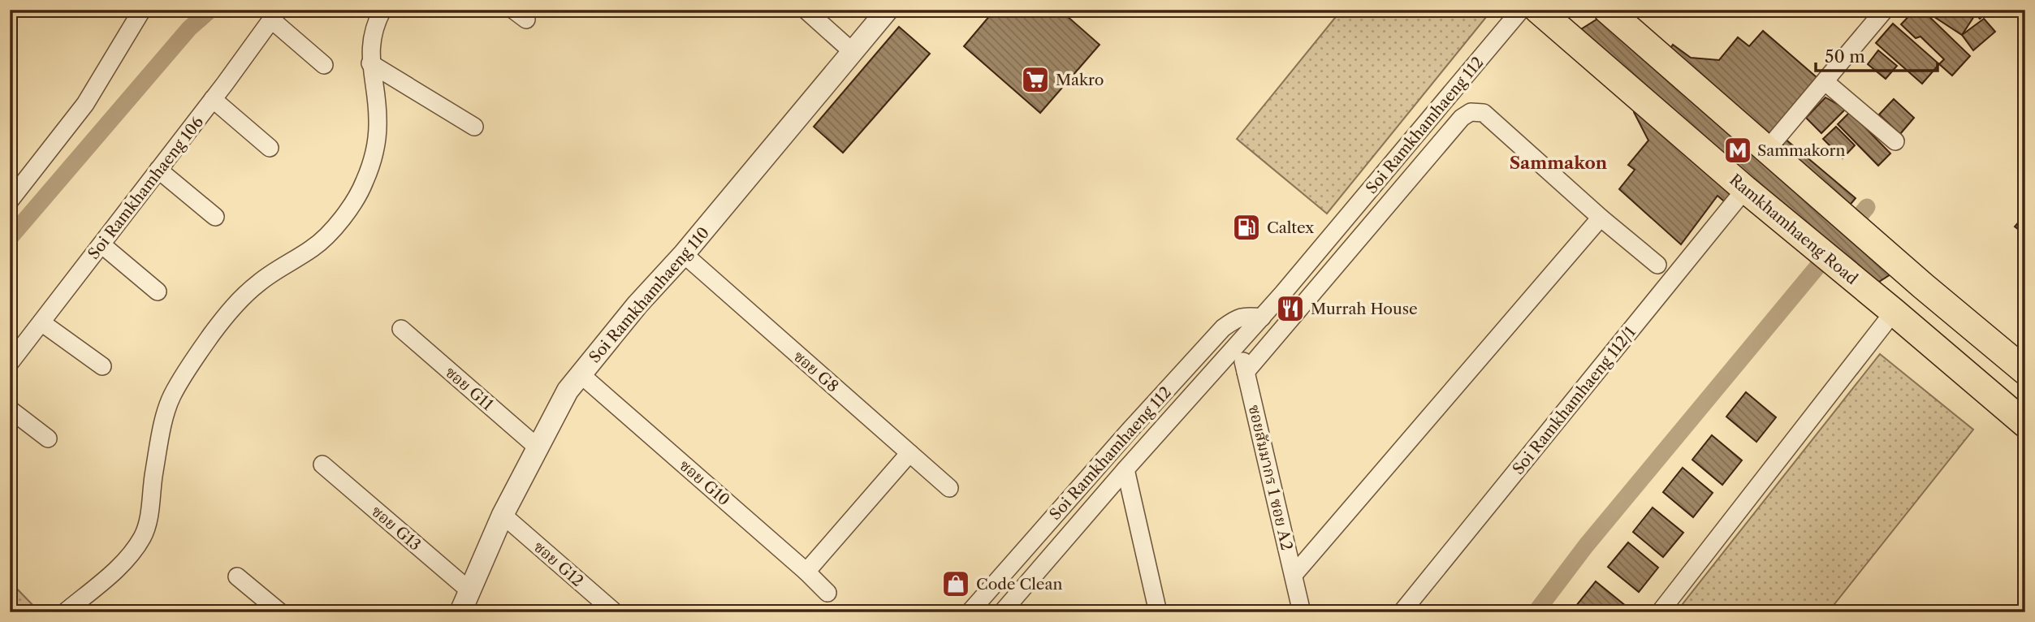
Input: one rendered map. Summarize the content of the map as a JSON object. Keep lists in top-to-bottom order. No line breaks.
{"streets":{"main road":["Ramkhamhaeng Road"],"street":["Soi Ramkhamhaeng 112","Soi Ramkhamhaeng 106","Soi Ramkhamhaeng 110","ซอย G8","ซอย G11","Soi Ramkhamhaeng 112/1","ซอยสัมมากร 1 ซอย A2","ซอย G10","ซอย G13","ซอย G12"]},"crossings":[["Soi Ramkhamhaeng 112","ซอยสัมมากร 1 ซอย A2"],["Ramkhamhaeng Road","Soi Ramkhamhaeng 112/1"],["Soi Ramkhamhaeng 110","ซอย G8"],["Soi Ramkhamhaeng 110","ซอย G11"],["Soi Ramkhamhaeng 110","ซอย G10"],["Soi Ramkhamhaeng 110","ซอย G13"],["Soi Ramkhamhaeng 110","ซอย G12"]],"districts":["Sammakon"],"places":{"supermarket":["Makro"],"metro station":["Sammakorn"],"fuel station":["Caltex"],"restaurant":["Murrah House"],"shop":["Code Clean"]},"scale_bar":"50 m"}
